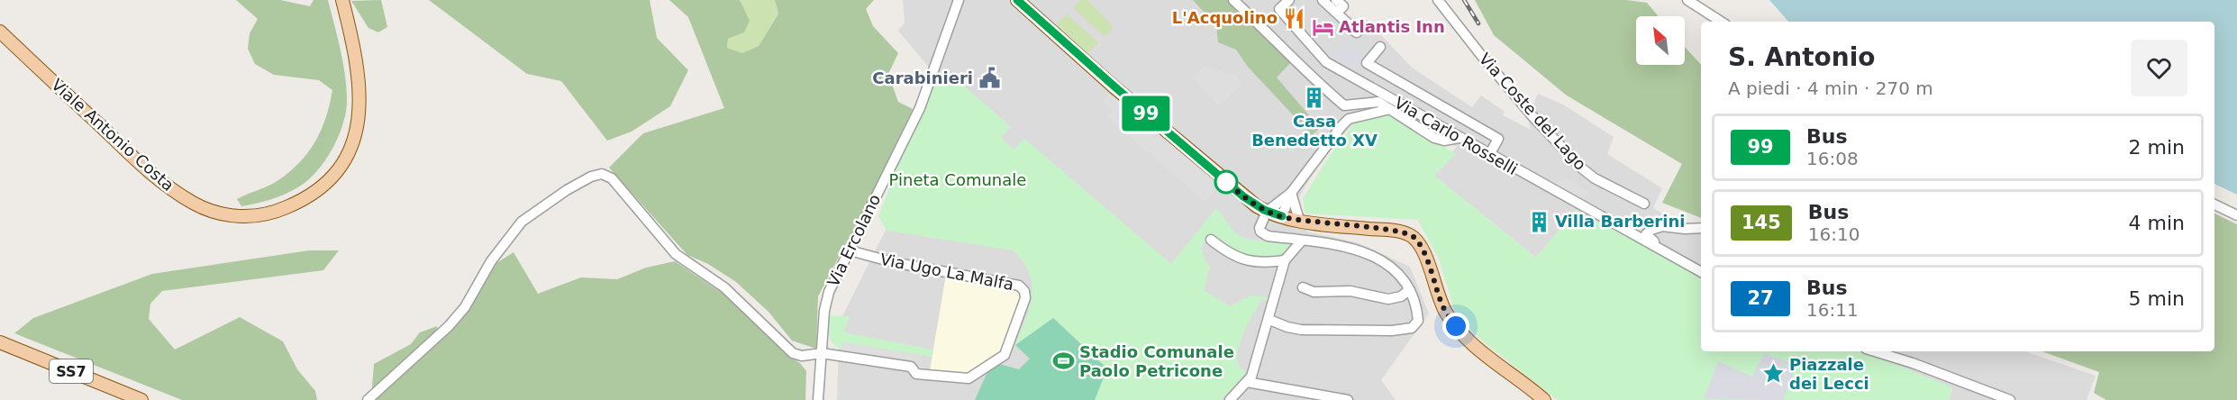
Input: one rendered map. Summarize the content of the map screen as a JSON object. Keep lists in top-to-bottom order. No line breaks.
{"streets":{"main road":["Viale Antonio Costa","SS7"],"street":["Via Coste del Lago","Via Carlo Rosselli","Via Ercolano","Via Ugo La Malfa"]},"crossings":[["Via Ercolano","Via Ugo La Malfa"]],"parks":["Pineta Comunale"],"places":{"restaurant":["L'Acquolino"],"hotel":["Atlantis Inn"],"public building":["Carabinieri"],"building":["Casa Benedetto XV","Villa Barberini"],"sports":["Stadio Comunale Paolo Petricone"],"place":["Piazzale dei Lecci"]},"lines":["bus line 99"],"north":"top left","page":{"on_map":"99","heading":["S. Antonio","A piedi · 4 min · 270 m"],"list":[{"mark":"99","name":"Bus","note":"16:08","value":"2 min"},{"mark":"145","name":"Bus","note":"16:10","value":"4 min"},{"mark":"27","name":"Bus","note":"16:11","value":"5 min"}]}}
